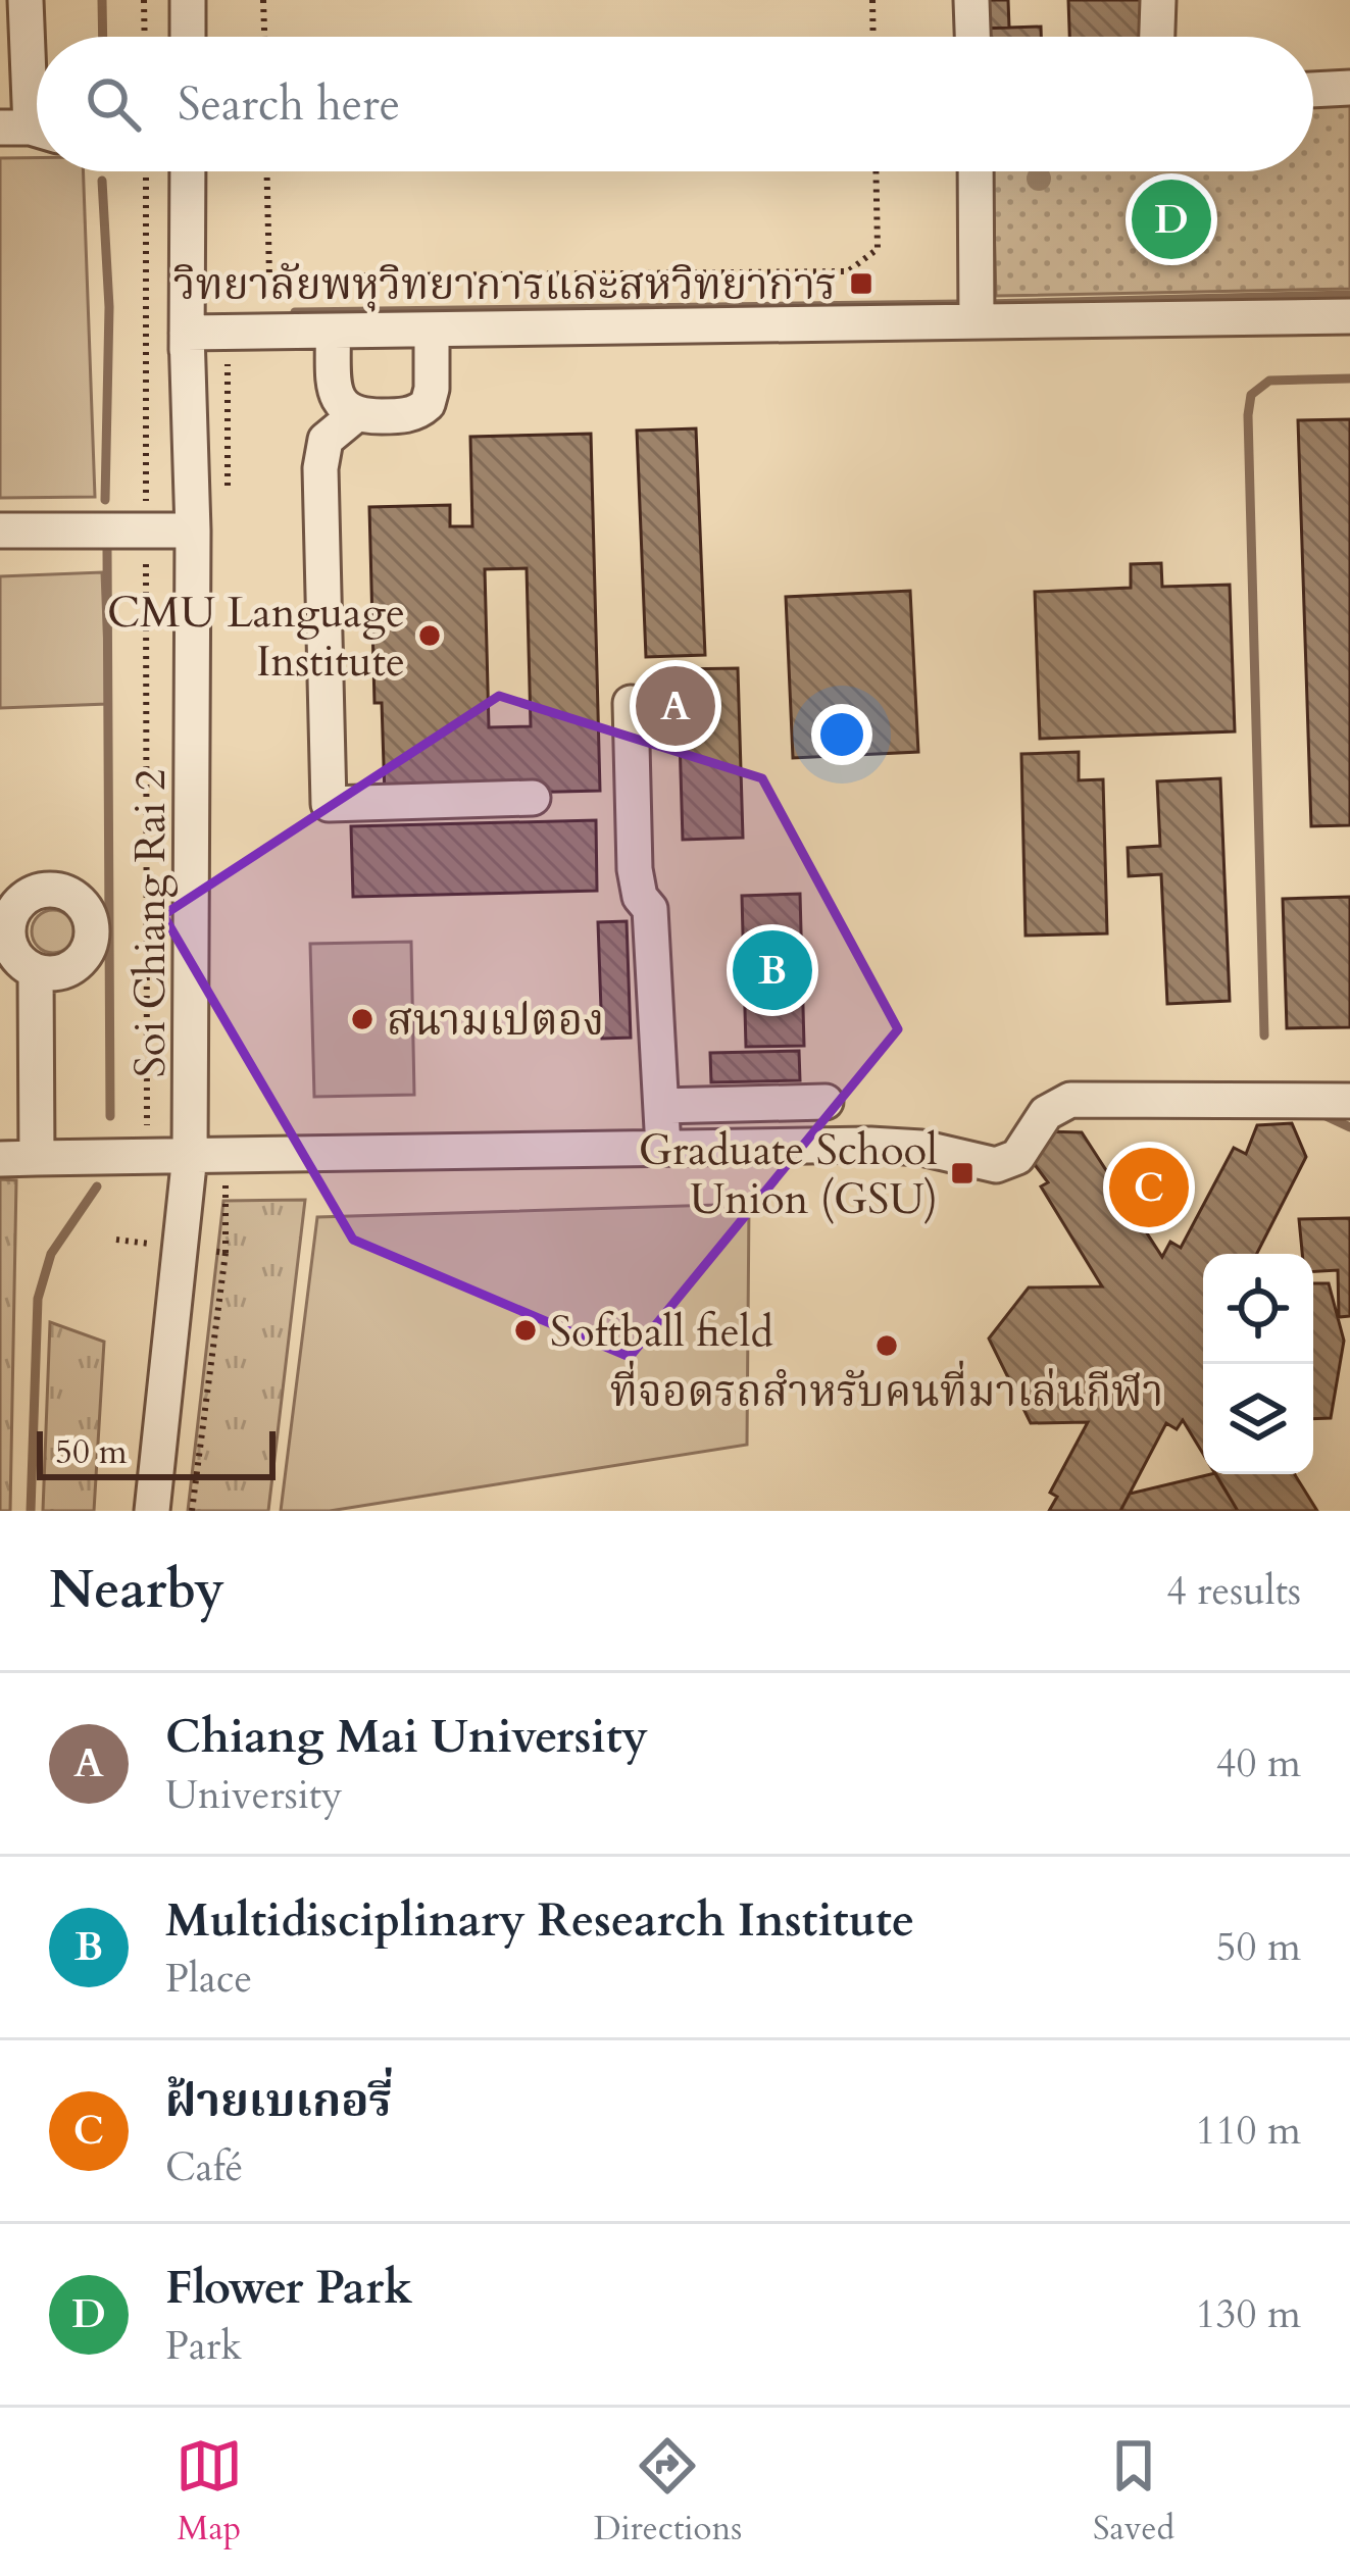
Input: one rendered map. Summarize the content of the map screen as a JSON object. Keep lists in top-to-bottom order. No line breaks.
{"places":{"transit":["วิทยาลัยพหุวิทยาการและสหวิทยาการ","Graduate School Union (GSU)"],"other":["CMU Language Institute","สนามเปตอง","Softball field","ที่จอดรถสำหรับคนที่มาเล่นกีฬา"]},"scale_bar":"50 m","page":{"search":"Search here","pins":["D","A","B","C"],"scale":"50 m","heading":["Nearby","4 results"],"list":[{"mark":"A","name":"Chiang Mai University","note":"University","value":"40 m"},{"mark":"B","name":"Multidisciplinary Research Institute","note":"Place","value":"50 m"},{"mark":"C","name":"ฝ้ายเบเกอรี่","note":"Café","value":"110 m"},{"mark":"D","name":"Flower Park","note":"Park","value":"130 m"}],"nav":["Map","Directions","Saved"]}}
